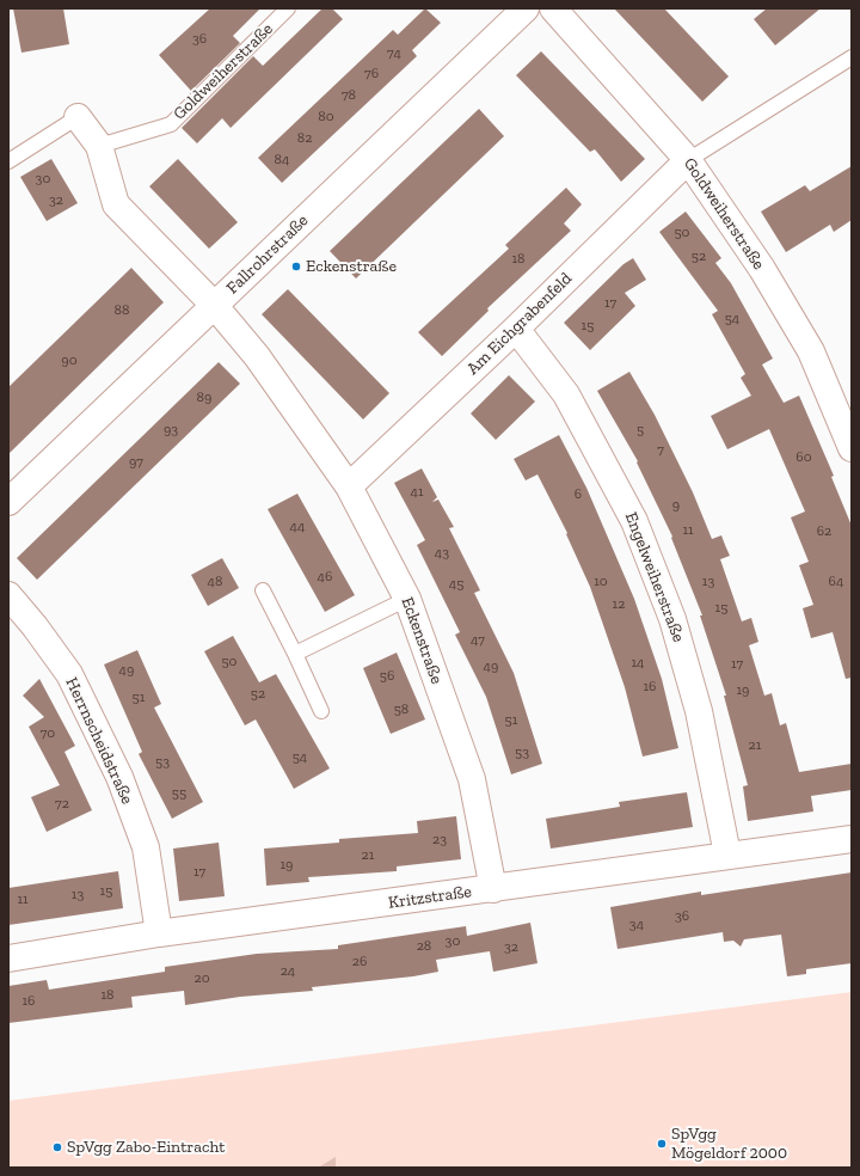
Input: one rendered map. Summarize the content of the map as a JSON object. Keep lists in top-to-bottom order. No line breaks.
{"streets":{"street":["Goldweiherstraße","Fallrohrstraße","Am Eichgrabenfeld","Engelweiherstraße","Eckenstraße","Herrnscheidstraße","Kritzstraße"]},"crossings":[["Goldweiherstraße","Am Eichgrabenfeld"],["Goldweiherstraße","Eckenstraße"],["Fallrohrstraße","Eckenstraße"],["Am Eichgrabenfeld","Engelweiherstraße"],["Am Eichgrabenfeld","Eckenstraße"],["Engelweiherstraße","Kritzstraße"],["Eckenstraße","Kritzstraße"],["Herrnscheidstraße","Kritzstraße"]],"places":["Eckenstraße","SpVgg Mögeldorf 2000","SpVgg Zabo-Eintracht"],"house_numbers":["36","74","76","78","80","82","84","30","32","50","52","18","17","88","54","15","90","89","93","5","7","60","97","41","6","9","44","11","62","43","46","48","10","13","64","45","12","15","47","50","14","17","49","49","56","16","19","52","51","58","51","70","21","53","54","53","55","72","23","21","19","17","15","13","11","36","34","30","28","32","26","24","20","18","16"]}
